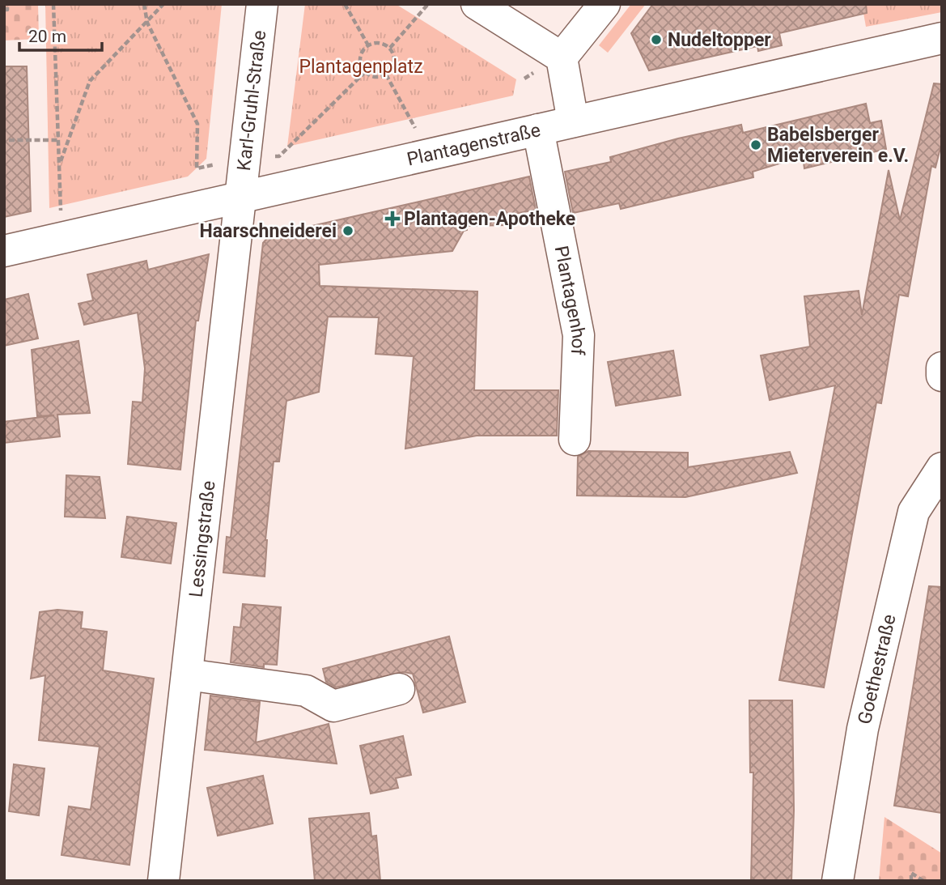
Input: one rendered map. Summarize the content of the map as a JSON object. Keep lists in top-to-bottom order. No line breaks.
{"streets":{"street":["Karl-Gruhl-Straße","Plantagenstraße","Plantagenhof","Lessingstraße","Goethestraße"]},"crossings":[["Karl-Gruhl-Straße","Plantagenstraße"],["Karl-Gruhl-Straße","Lessingstraße"],["Plantagenstraße","Plantagenhof"],["Plantagenstraße","Lessingstraße"]],"parks":["Plantagenplatz"],"places":{"other":["Nudeltopper","Babelsberger Mieterverein e.V.","Haarschneiderei"],"health":["Plantagen-Apotheke"]},"scale_bar":"20 m"}
